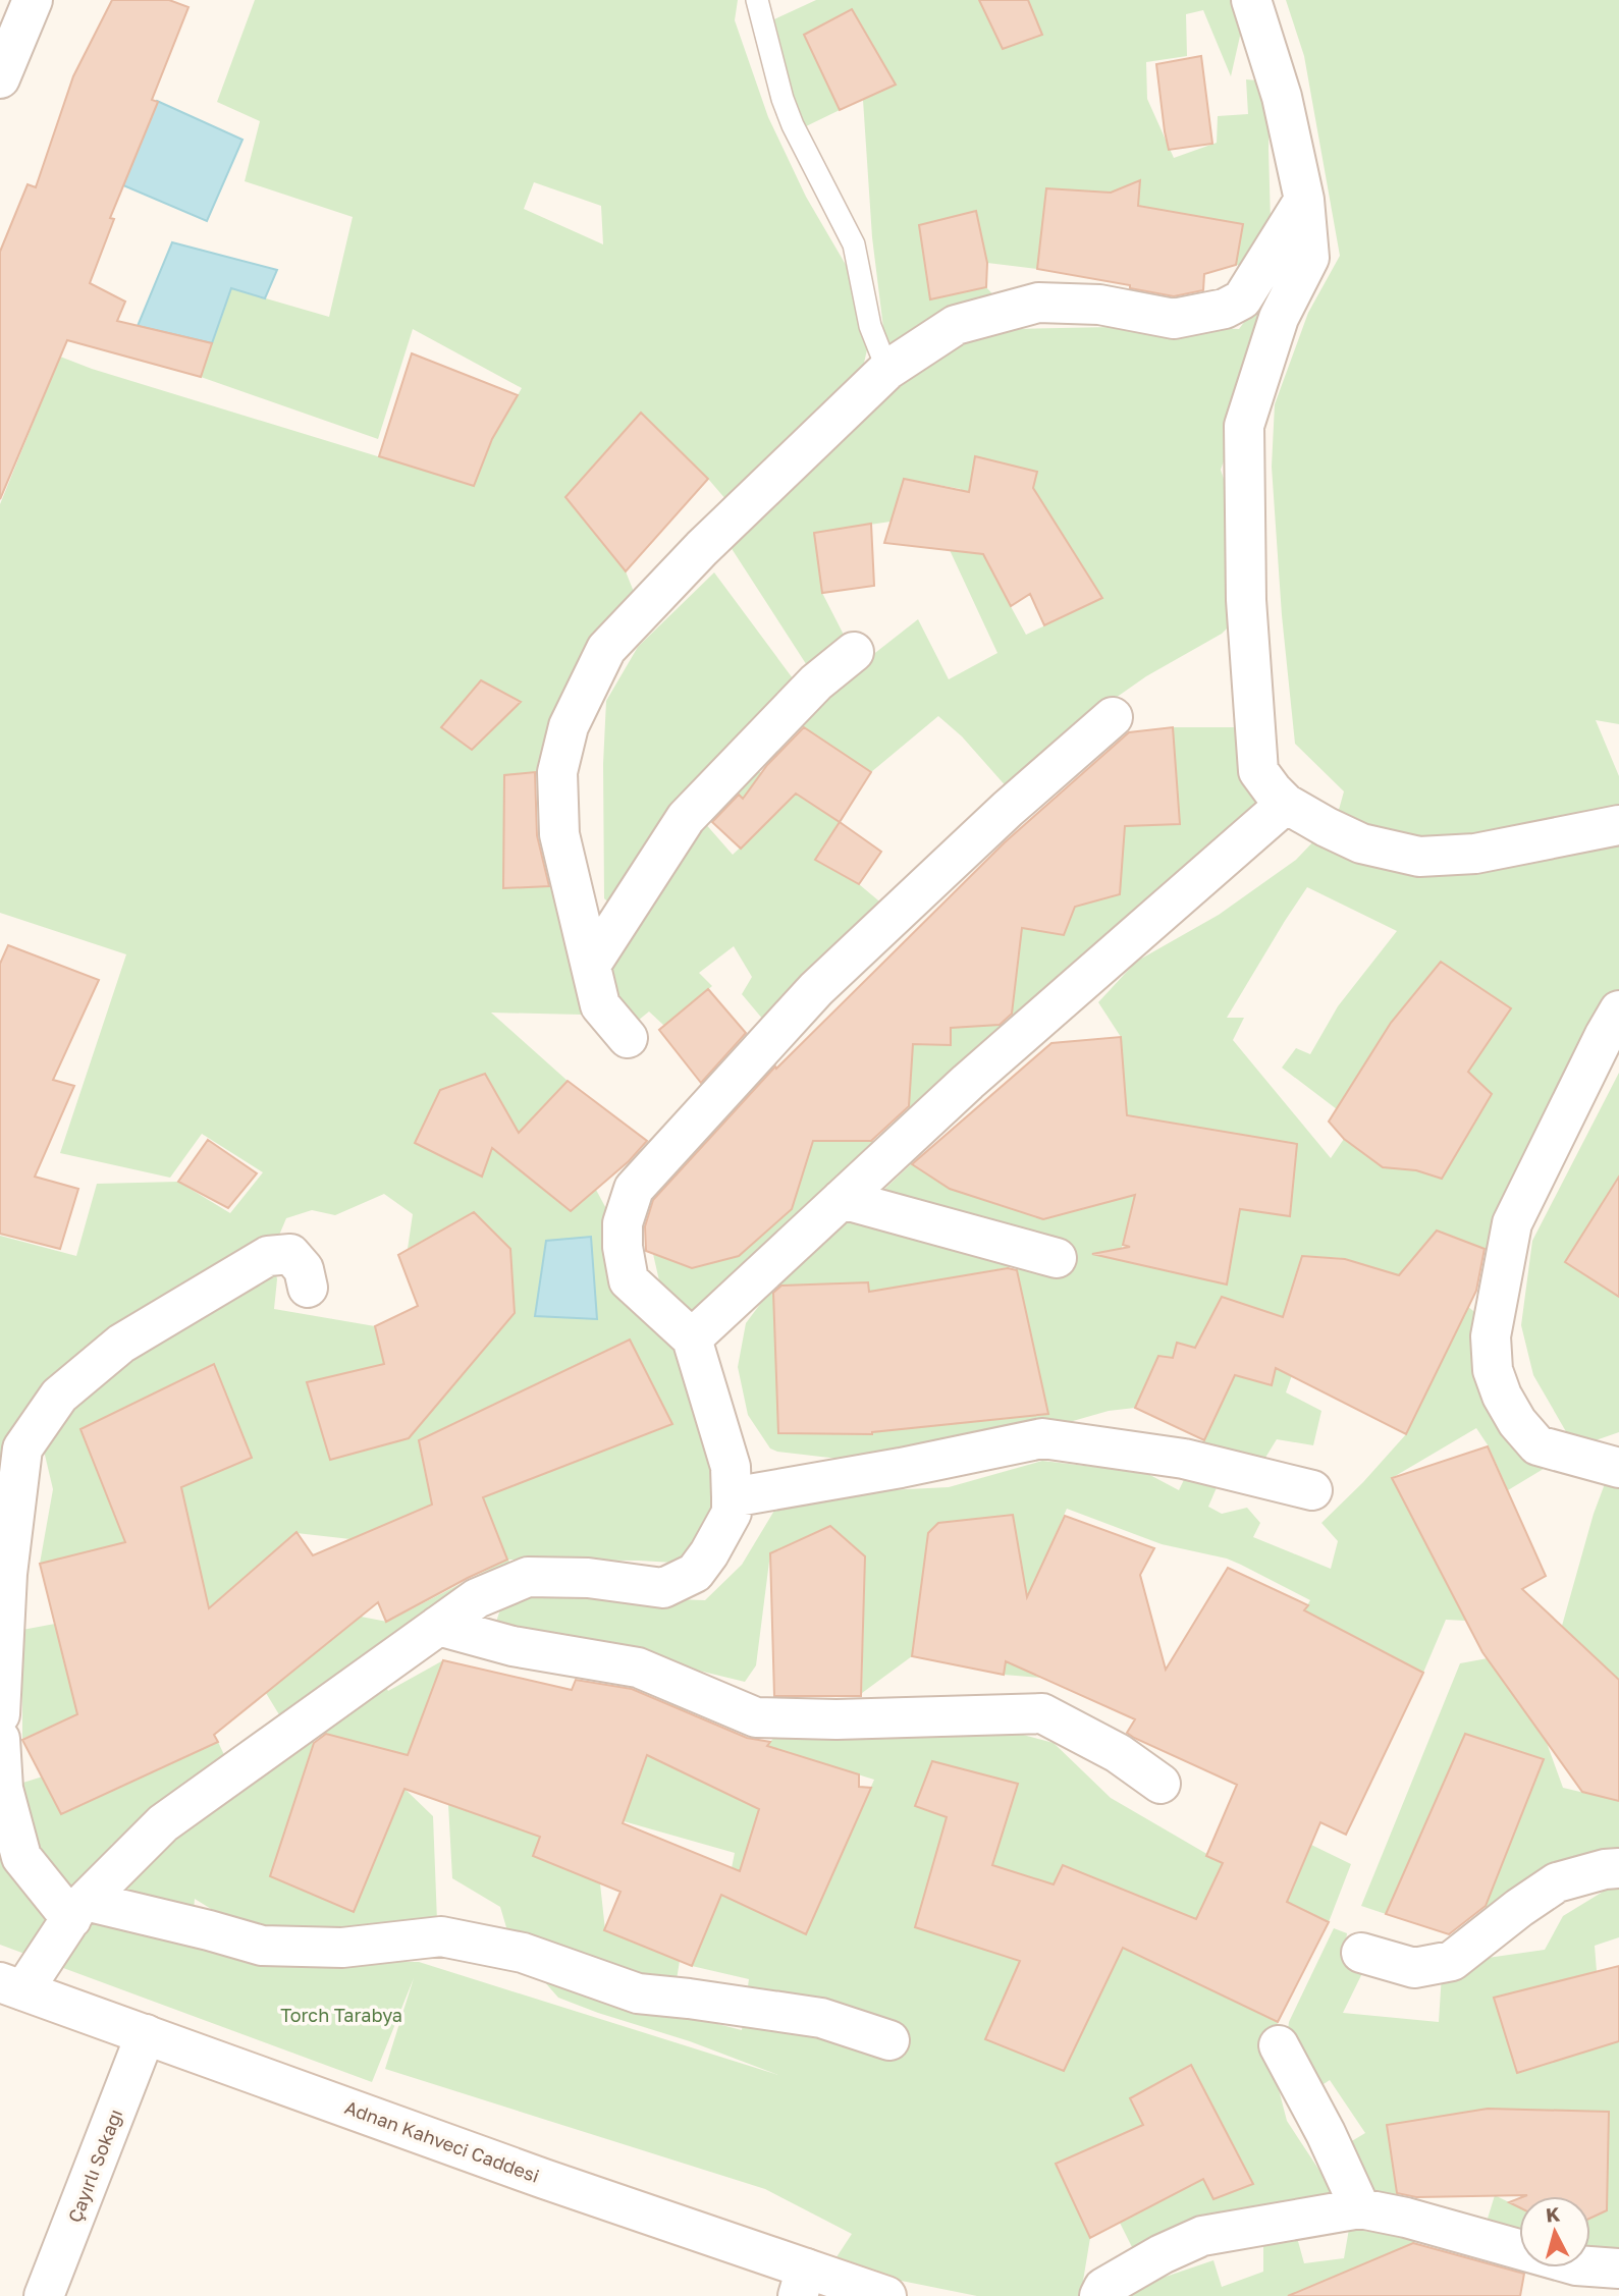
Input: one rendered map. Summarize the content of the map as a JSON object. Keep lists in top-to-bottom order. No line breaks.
{"streets":{"street":["Adnan Kahveci Caddesi","Çayırlı Sokağı"]},"crossings":[["Adnan Kahveci Caddesi","Çayırlı Sokağı"]],"parks":["Torch Tarabya"],"north":"top"}
